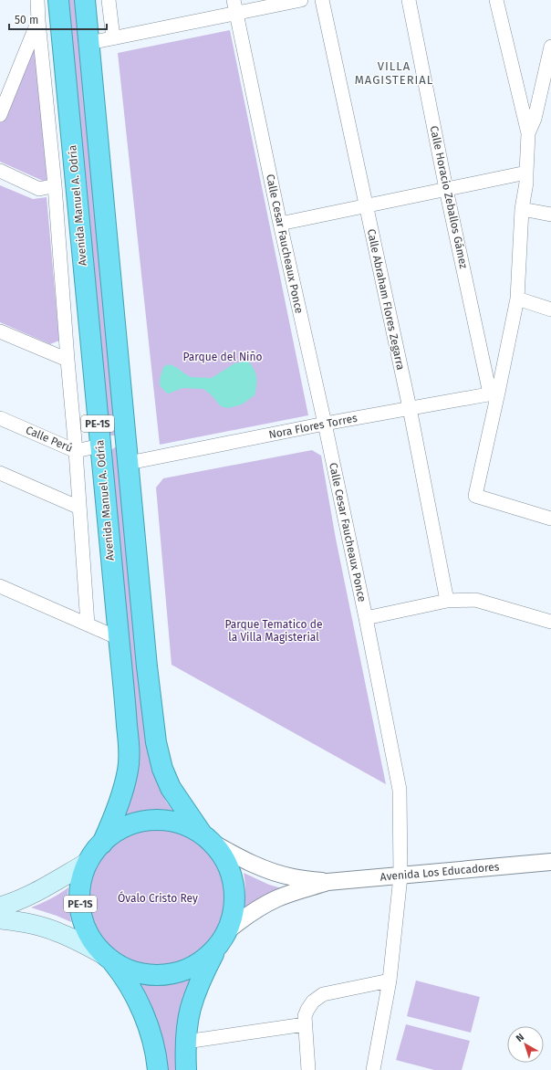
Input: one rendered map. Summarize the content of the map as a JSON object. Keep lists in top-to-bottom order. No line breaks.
{"streets":{"highway":["Avenida Manuel A. Odría","PE-1S"],"street":["Calle Horacio Zeballos Gámez","Calle Cesar Faucheaux Ponce","Calle Abraham Flores Zegarra","Nora Flores Torres","Calle Perú","Avenida Los Educadores"]},"crossings":[["Calle Horacio Zeballos Gámez","Nora Flores Torres"],["Avenida Manuel A. Odría","PE-1S"],["Avenida Manuel A. Odría","Calle Perú"],["Calle Cesar Faucheaux Ponce","Nora Flores Torres"],["Calle Cesar Faucheaux Ponce","Avenida Los Educadores"],["Calle Abraham Flores Zegarra","Nora Flores Torres"],["PE-1S","Nora Flores Torres"],["PE-1S","Avenida Los Educadores"]],"districts":["VILLA MAGISTERIAL"],"parks":["Parque del Niño","Parque Tematico de la Villa Magisterial","Óvalo Cristo Rey"],"scale_bar":"50 m","north":"top left"}
